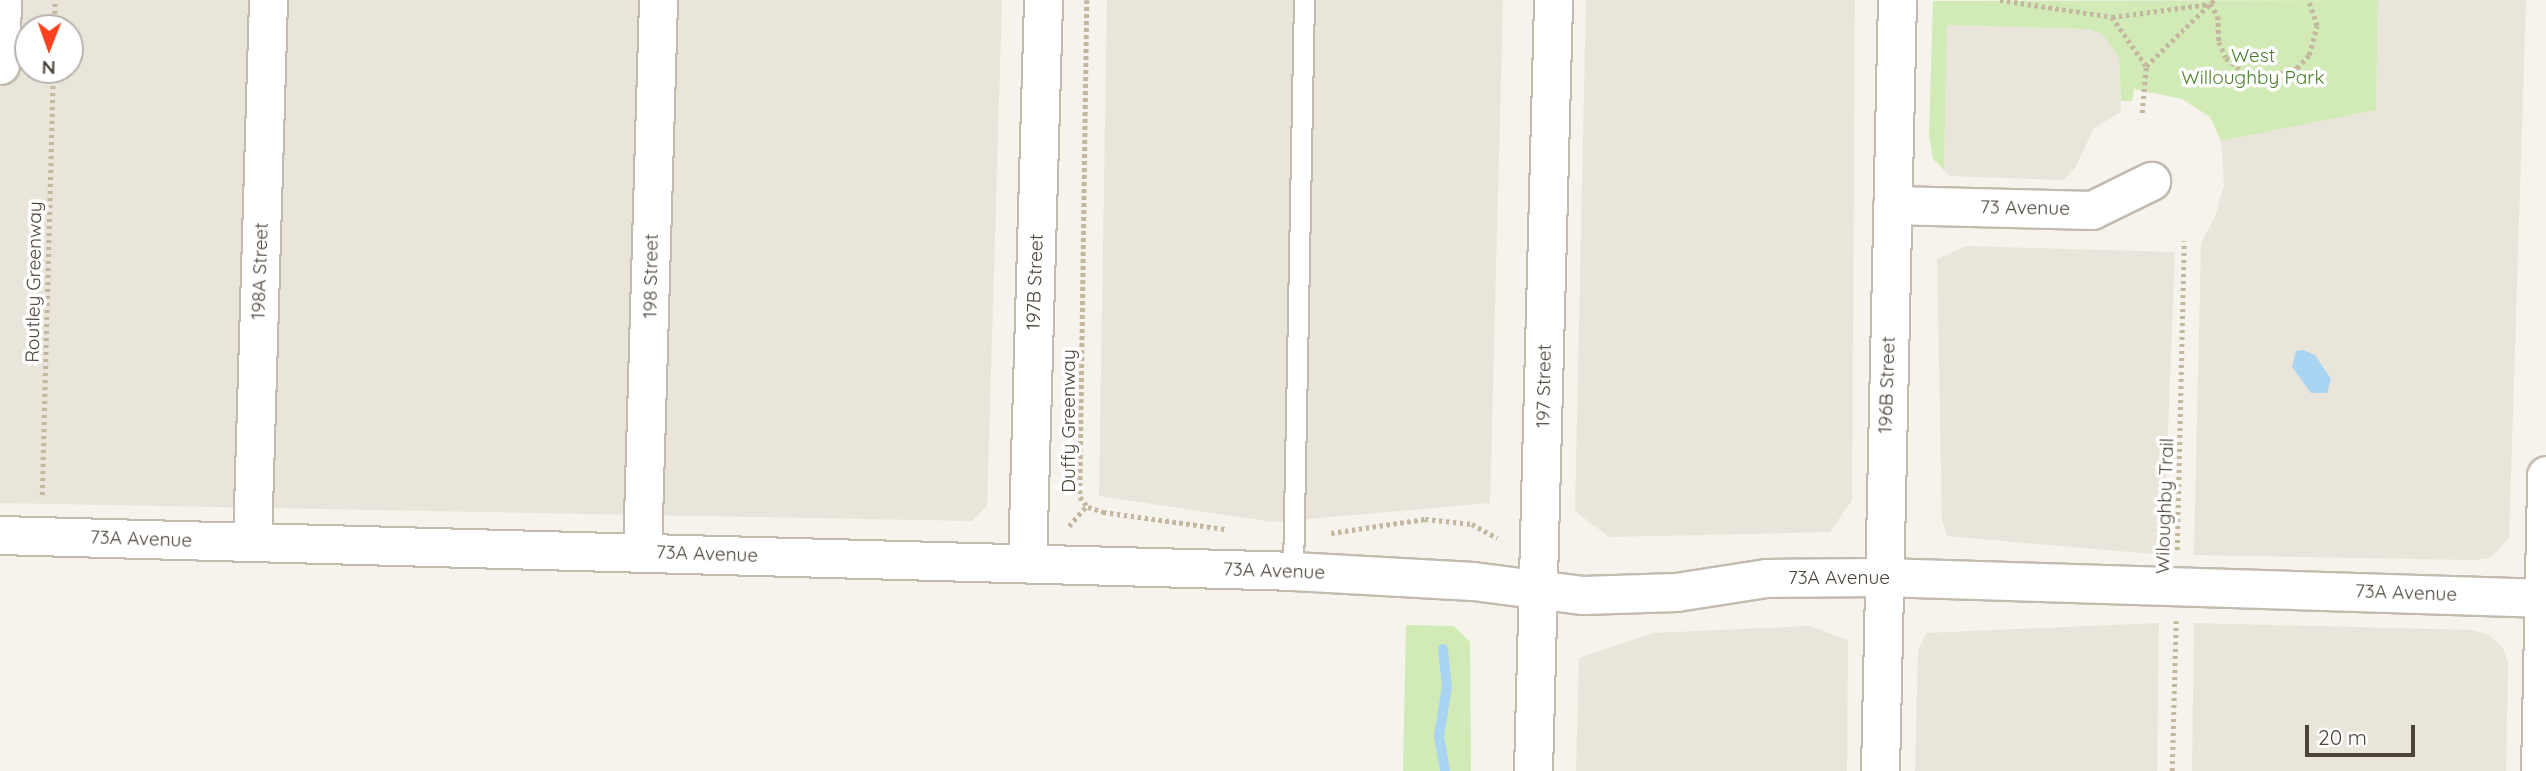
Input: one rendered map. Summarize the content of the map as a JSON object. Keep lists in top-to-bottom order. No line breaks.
{"streets":{"street":["73 Avenue","198A Street","198 Street","197B Street","196B Street","197 Street","73A Avenue"],"path":["Routley Greenway","Duffy Greenway","Wiloughby Trail"]},"crossings":[["73 Avenue","196B Street"],["198A Street","73A Avenue"],["198 Street","73A Avenue"],["197B Street","73A Avenue"],["196B Street","73A Avenue"],["197 Street","73A Avenue"],["Wiloughby Trail","73A Avenue"]],"parks":["West Willoughby Park"],"scale_bar":"20 m","north":"bottom"}
